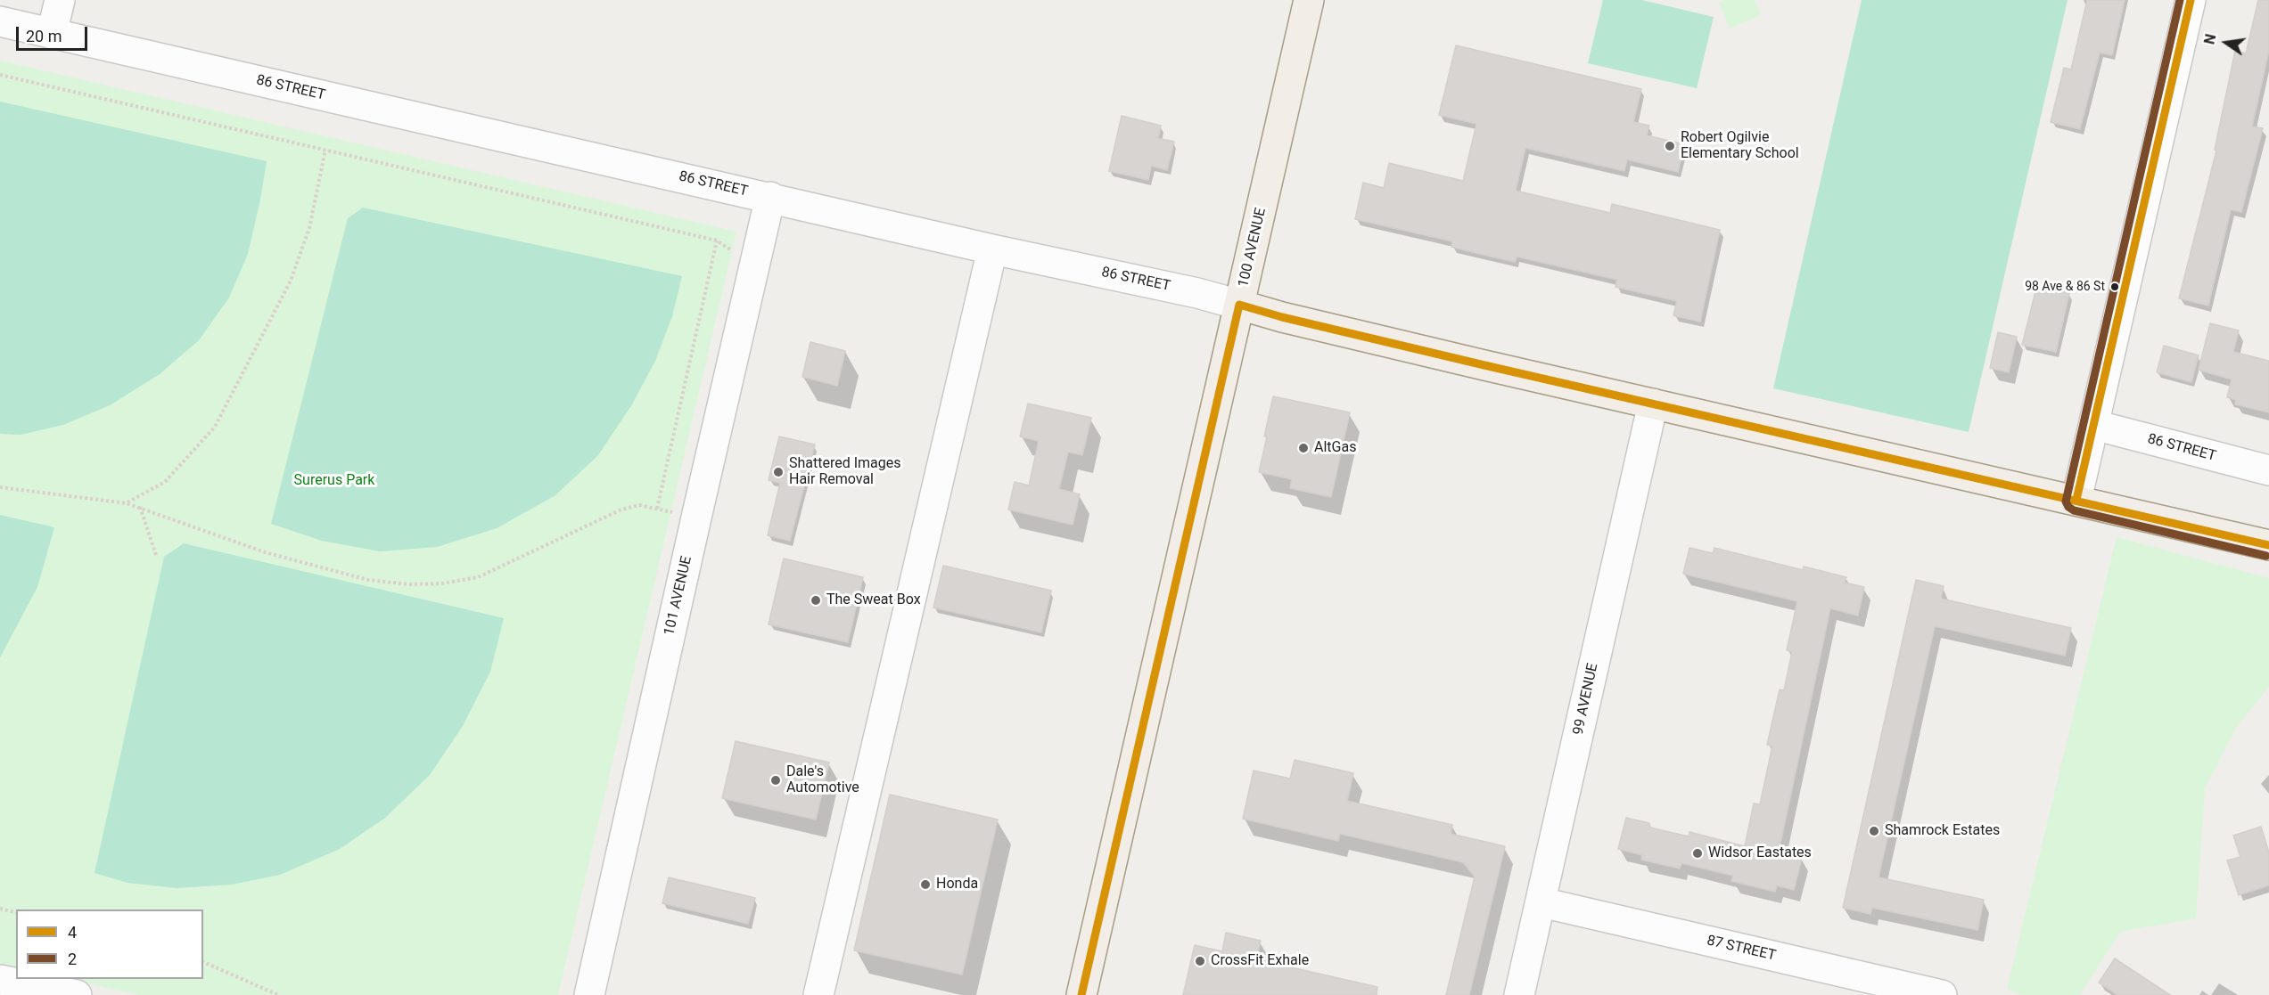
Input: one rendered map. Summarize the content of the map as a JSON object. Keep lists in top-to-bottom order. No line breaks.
{"streets":{"main road":["86 STREET","100 AVENUE"],"street":["101 AVENUE","99 AVENUE","87 STREET"]},"crossings":[["86 STREET","100 AVENUE"],["86 STREET","101 AVENUE"],["86 STREET","99 AVENUE"],["99 AVENUE","87 STREET"]],"parks":["Surerus Park"],"places":["Robert Ogilvie Elementary School","98 Ave & 86 St","AltGas","Shattered Images Hair Removal","The Sweat Box","Dale's Automotive","Shamrock Estates","Widsor Eastates","Honda","CrossFit Exhale"],"lines":["transit line 4","transit line 2"],"legend":["4","2"],"scale_bar":"20 m","north":"left"}
